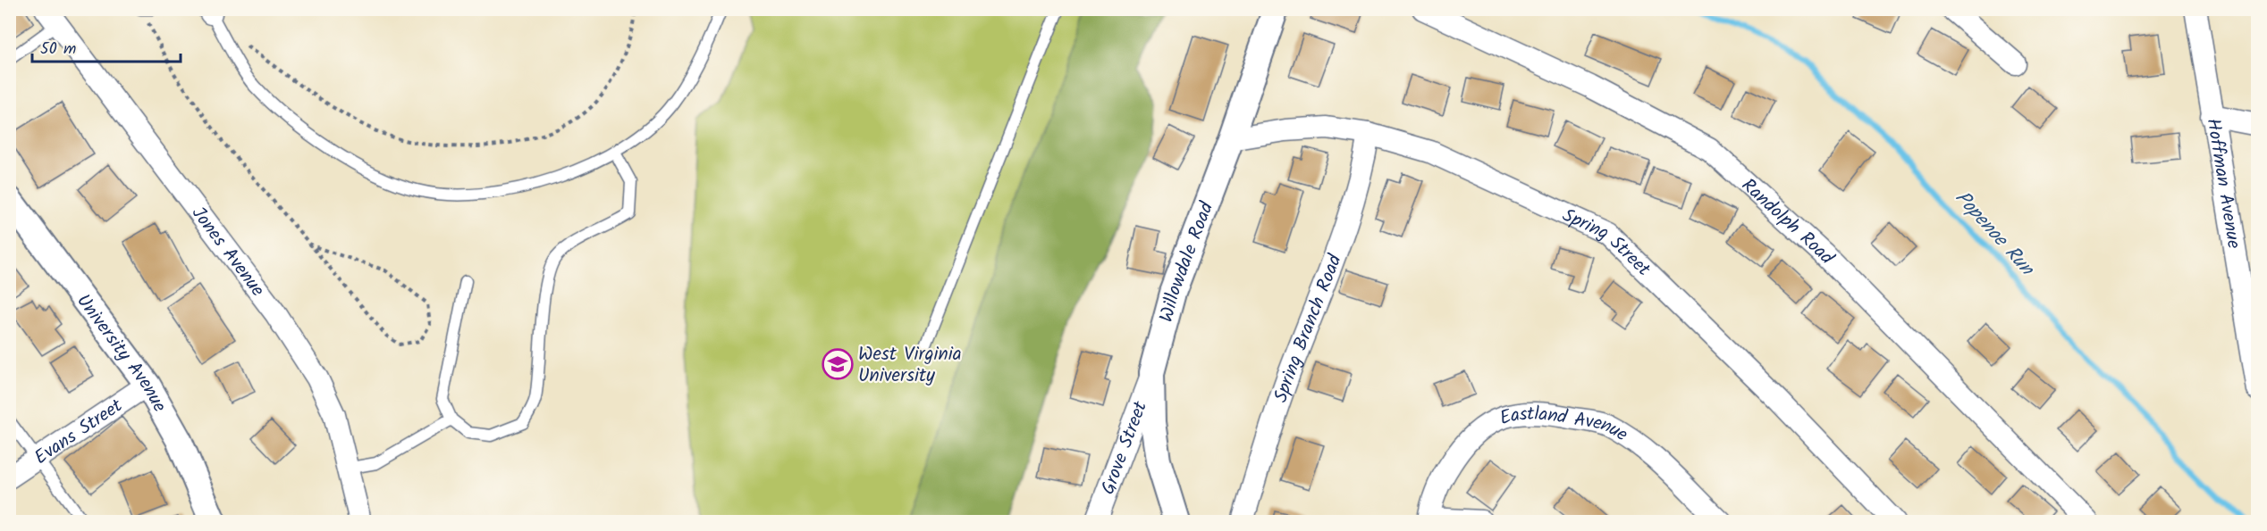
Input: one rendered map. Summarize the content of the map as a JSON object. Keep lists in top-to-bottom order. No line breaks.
{"streets":{"street":["Hoffman Avenue","Randolph Road","Spring Street","Jones Avenue","Willowdale Road","Spring Branch Road","University Avenue","Evans Street","Eastland Avenue","Grove Street"]},"crossings":[["Spring Street","Willowdale Road"],["Spring Street","Spring Branch Road"],["Willowdale Road","Grove Street"],["University Avenue","Evans Street"]],"water":["Popenoe Run"],"places":{"school or university":["West Virginia University"]},"scale_bar":"50 m"}
